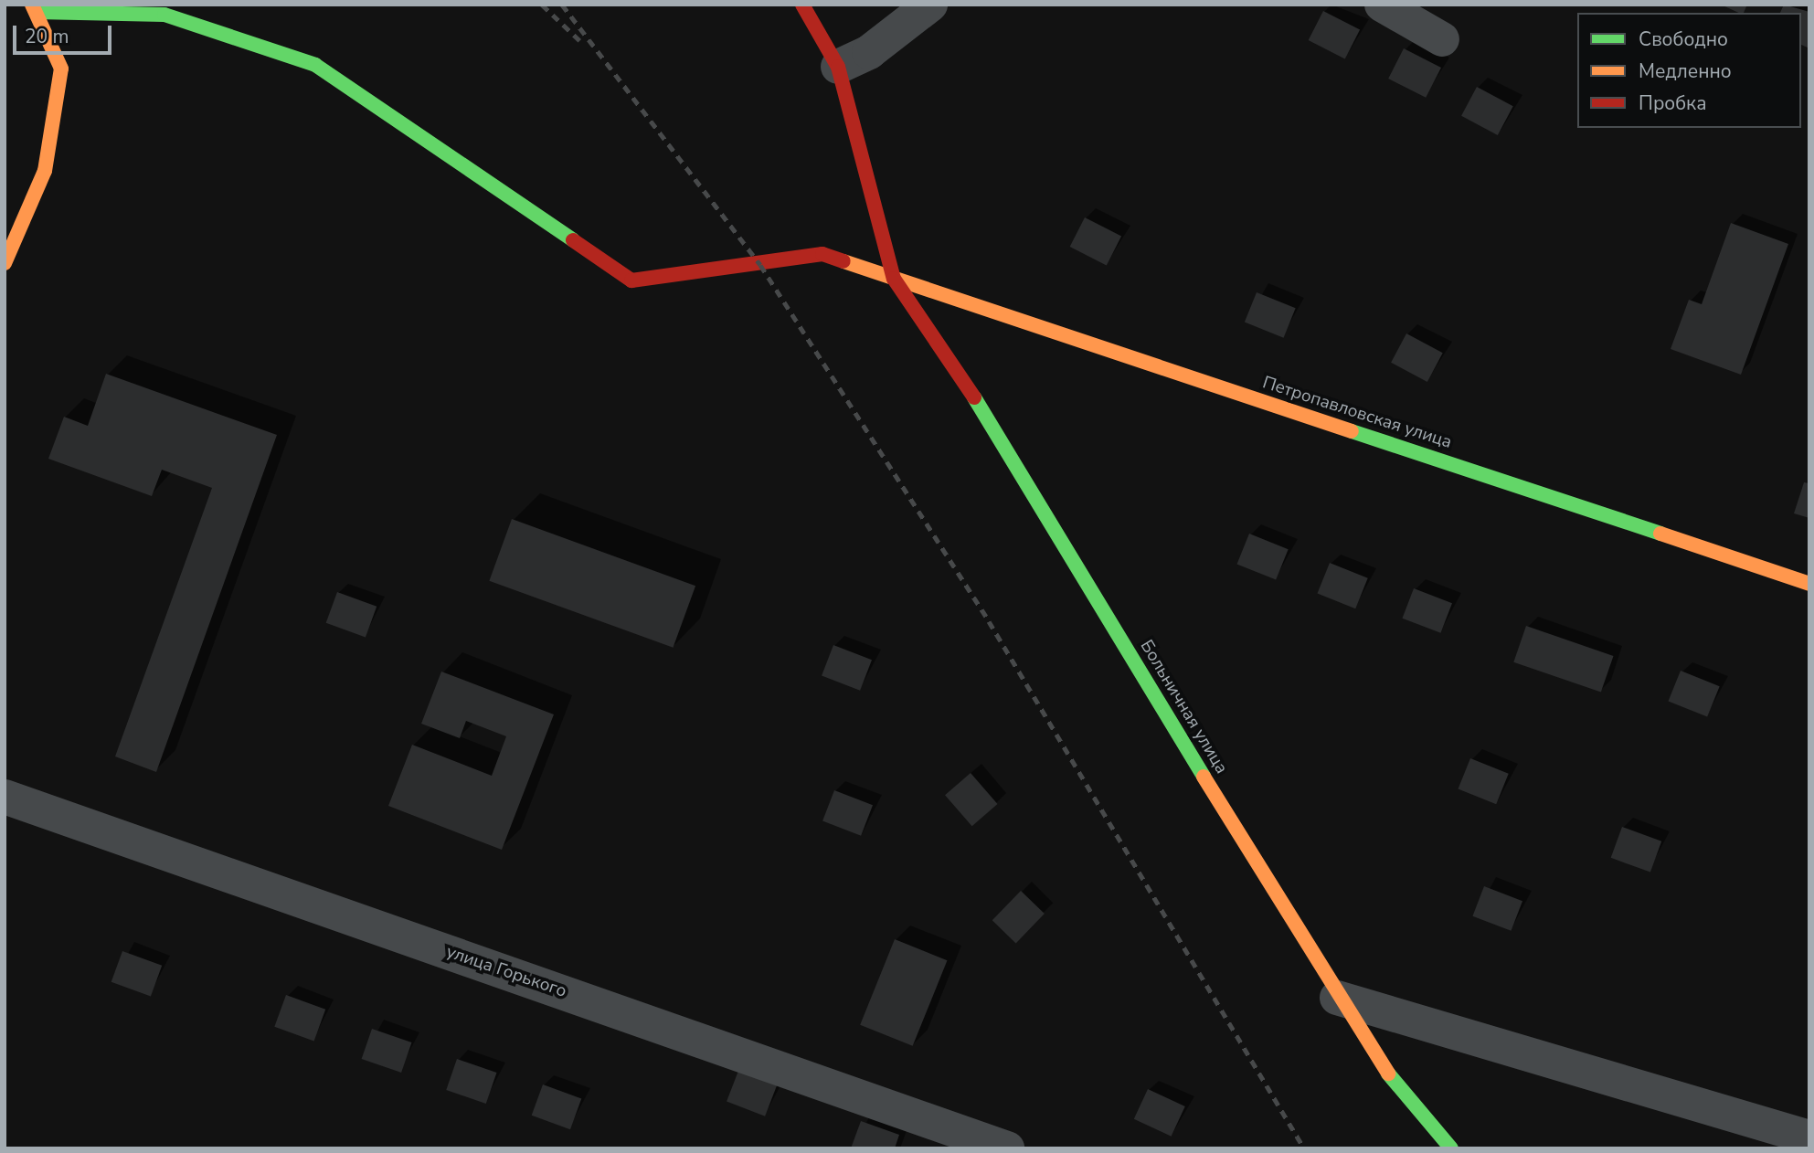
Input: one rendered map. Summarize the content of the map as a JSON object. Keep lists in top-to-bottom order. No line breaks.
{"streets":{"street":["Петропавловская улица","Больничная улица","улица Горького"]},"crossings":[["Петропавловская улица","Больничная улица"]],"legend":["Свободно","Медленно","Пробка"],"scale_bar":"20 m"}
